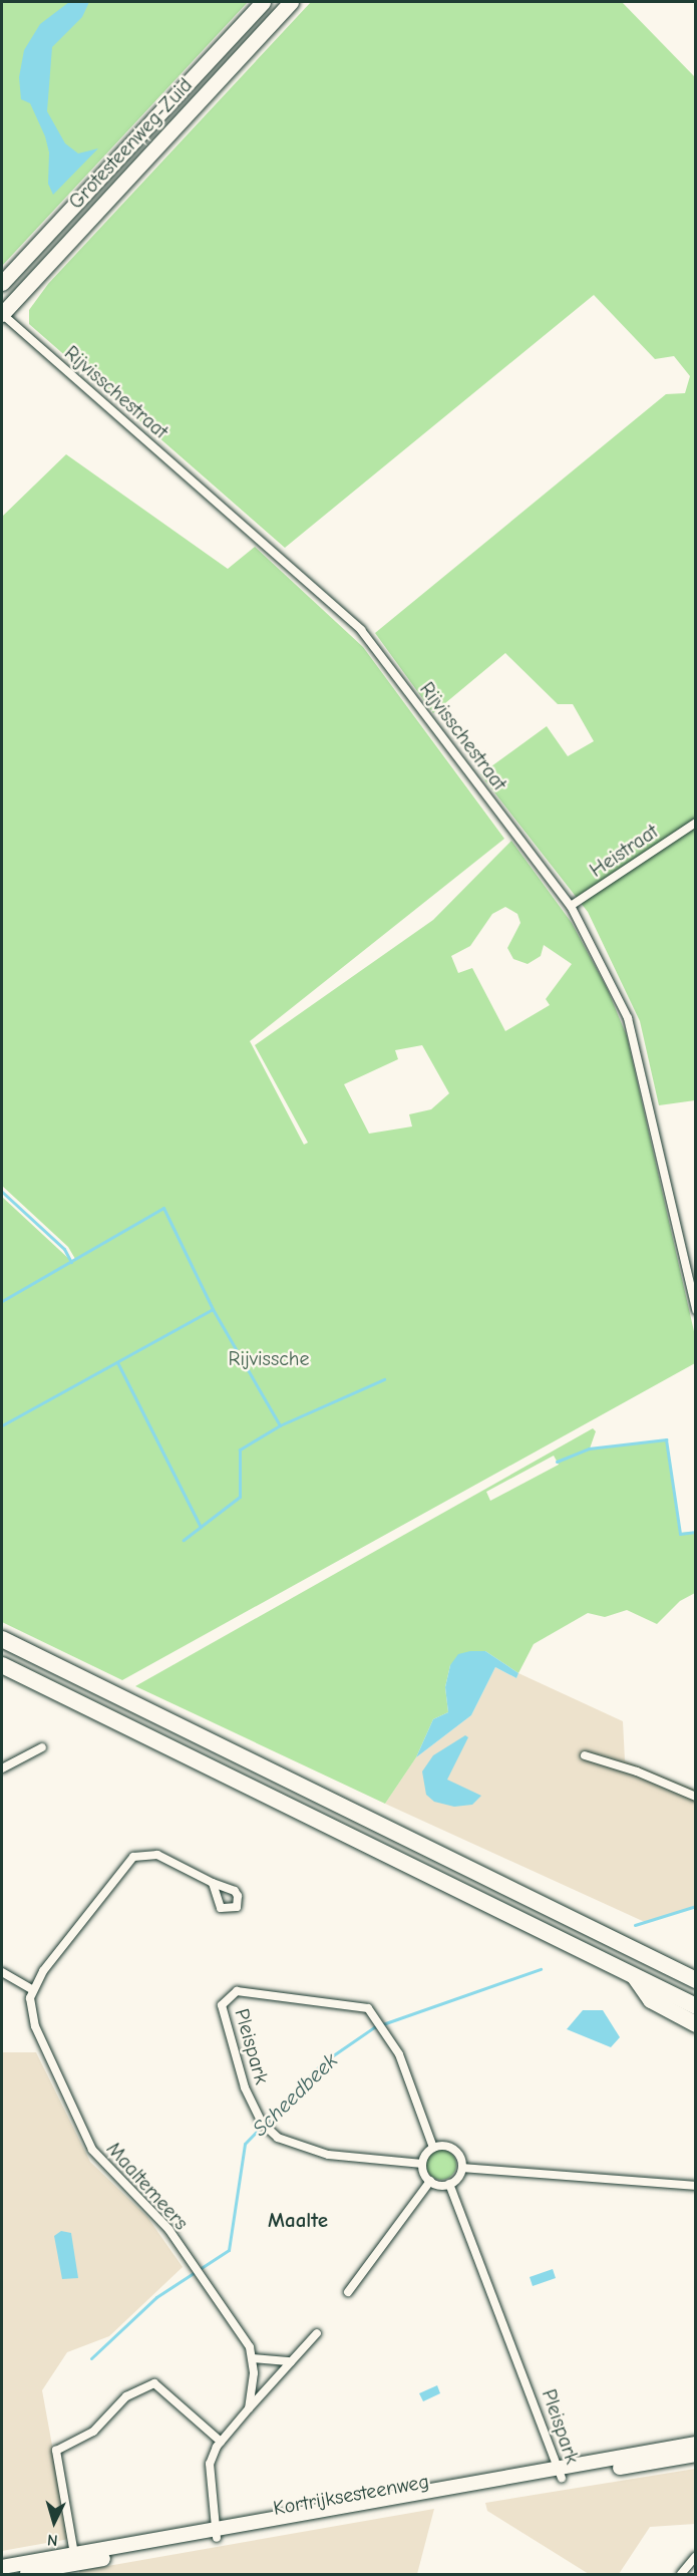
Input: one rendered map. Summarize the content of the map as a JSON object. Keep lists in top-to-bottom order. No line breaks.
{"streets":{"highway":["Grotesteenweg-Zuid"],"main road":["Kortrijksesteenweg"],"street":["Rijvisschestraat","Heistraat","Pleispark","Maaltemeers"]},"crossings":[["Grotesteenweg-Zuid","Rijvisschestraat"],["Rijvisschestraat","Heistraat"],["Pleispark","Kortrijksesteenweg"]],"districts":["Maalte"],"water":["Scheedbeek"],"parks":["Rijvissche"],"north":"bottom"}
